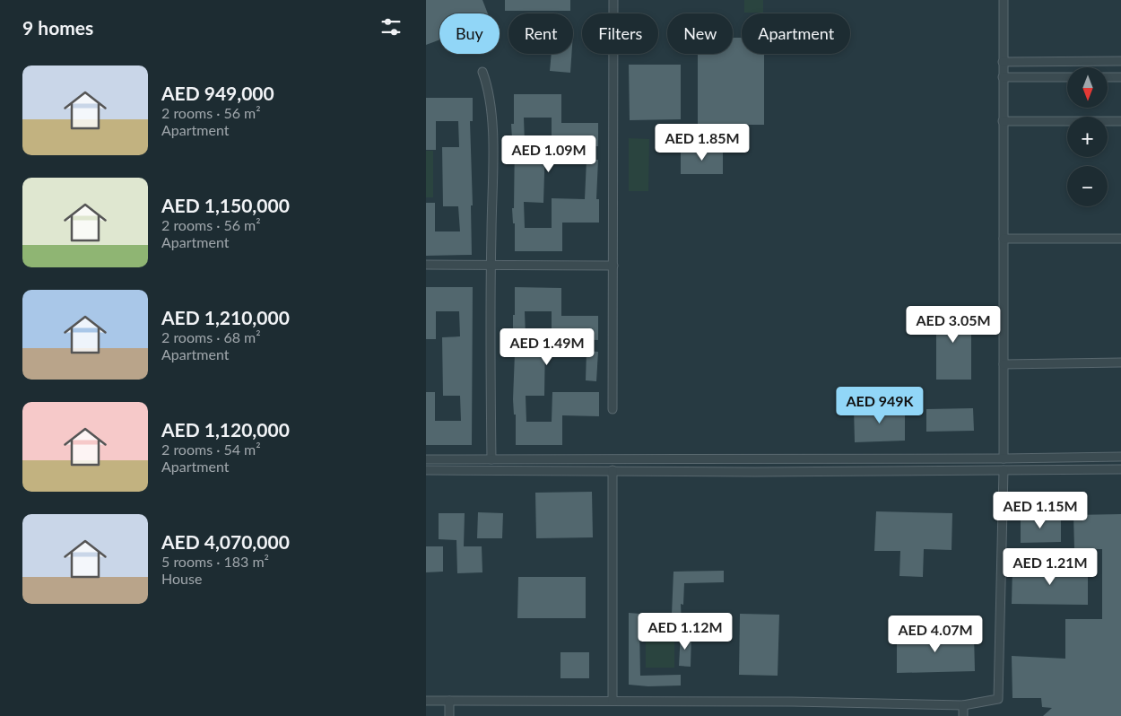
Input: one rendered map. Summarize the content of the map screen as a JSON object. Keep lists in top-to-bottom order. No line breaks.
{"north":"bottom","page":{"heading":"9 homes","chip":["Buy","Rent","Filters","New","Apartment"],"list":[{"name":"AED 949,000","note":"2 rooms · 56 m² · Apartment"},{"name":"AED 1,150,000","note":"2 rooms · 56 m² · Apartment"},{"name":"AED 1,210,000","note":"2 rooms · 68 m² · Apartment"},{"name":"AED 1,120,000","note":"2 rooms · 54 m² · Apartment"},{"name":"AED 4,070,000","note":"5 rooms · 183 m² · House"}],"map_buttons":["+","−"],"price":["AED 1.85M","AED 1.09M","AED 3.05M","AED 1.49M","AED 949K","AED 1.15M","AED 1.21M","AED 1.12M","AED 4.07M"]}}
